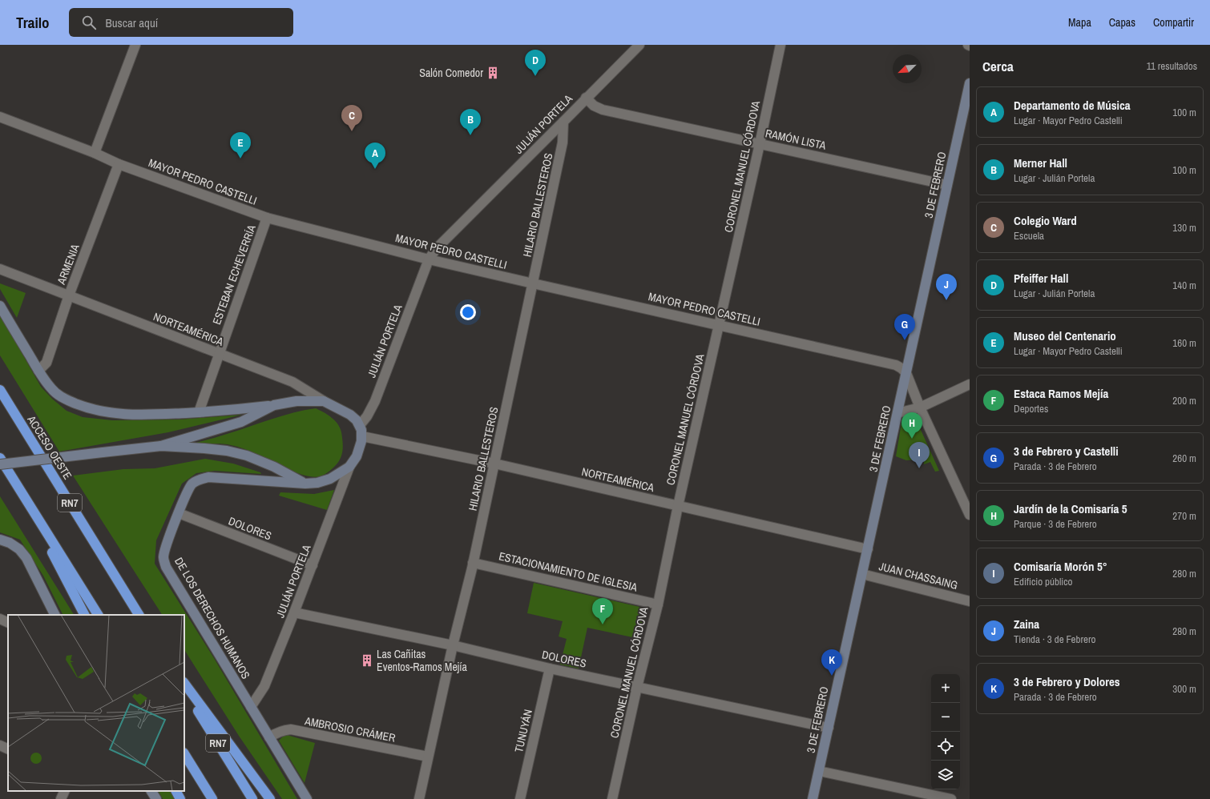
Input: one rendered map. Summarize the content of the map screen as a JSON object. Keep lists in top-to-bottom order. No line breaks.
{"streets":{"highway":["ACCESO OESTE","RN7"],"street":["JULIÁN PORTELA","RAMÓN LISTA","CORONEL MANUEL CÓRDOVA","MAYOR PEDRO CASTELLI","3 DE FEBRERO","HILARIO BALLESTEROS","ARMENIA","ESTEBAN ECHEVERRÍA","NORTEAMÉRICA","DOLORES","ESTACIONAMIENTO DE IGLESIA","JUAN CHASSAING","DE LOS DERECHOS HUMANOS","AMBROSIO CRÁMER","TUNUYÁN"]},"crossings":[["JULIÁN PORTELA","RAMÓN LISTA"],["JULIÁN PORTELA","MAYOR PEDRO CASTELLI"],["JULIÁN PORTELA","HILARIO BALLESTEROS"],["JULIÁN PORTELA","NORTEAMÉRICA"],["JULIÁN PORTELA","DOLORES"],["JULIÁN PORTELA","DE LOS DERECHOS HUMANOS"],["RAMÓN LISTA","CORONEL MANUEL CÓRDOVA"],["RAMÓN LISTA","3 DE FEBRERO"],["CORONEL MANUEL CÓRDOVA","MAYOR PEDRO CASTELLI"],["CORONEL MANUEL CÓRDOVA","NORTEAMÉRICA"],["CORONEL MANUEL CÓRDOVA","DOLORES"],["CORONEL MANUEL CÓRDOVA","ESTACIONAMIENTO DE IGLESIA"],["MAYOR PEDRO CASTELLI","3 DE FEBRERO"],["MAYOR PEDRO CASTELLI","HILARIO BALLESTEROS"],["MAYOR PEDRO CASTELLI","ARMENIA"],["MAYOR PEDRO CASTELLI","ESTEBAN ECHEVERRÍA"],["3 DE FEBRERO","NORTEAMÉRICA"],["3 DE FEBRERO","DOLORES"],["3 DE FEBRERO","JUAN CHASSAING"],["HILARIO BALLESTEROS","NORTEAMÉRICA"],["HILARIO BALLESTEROS","DOLORES"],["HILARIO BALLESTEROS","ESTACIONAMIENTO DE IGLESIA"],["HILARIO BALLESTEROS","AMBROSIO CRÁMER"],["ARMENIA","NORTEAMÉRICA"],["ESTEBAN ECHEVERRÍA","NORTEAMÉRICA"],["DOLORES","DE LOS DERECHOS HUMANOS"],["DOLORES","TUNUYÁN"],["DE LOS DERECHOS HUMANOS","AMBROSIO CRÁMER"]],"places":{"building":["Salón Comedor","Las Cañitas Eventos-Ramos Mejía"]},"north":"bottom left","page":{"header":"Trailo","search":"Buscar aquí","nav":["Mapa","Capas","Compartir"],"heading":["Cerca","11 resultados"],"pins":["D","C","B","E","A","J","G","H","I","F","K"],"list":[{"mark":"A","name":"Departamento de Música","note":"Lugar · Mayor Pedro Castelli","value":"100 m"},{"mark":"B","name":"Merner Hall","note":"Lugar · Julián Portela","value":"100 m"},{"mark":"C","name":"Colegio Ward","note":"Escuela","value":"130 m"},{"mark":"D","name":"Pfeiffer Hall","note":"Lugar · Julián Portela","value":"140 m"},{"mark":"E","name":"Museo del Centenario","note":"Lugar · Mayor Pedro Castelli","value":"160 m"},{"mark":"F","name":"Estaca Ramos Mejía","note":"Deportes","value":"200 m"},{"mark":"G","name":"3 de Febrero y Castelli","note":"Parada · 3 de Febrero","value":"260 m"},{"mark":"H","name":"Jardín de la Comisaría 5","note":"Parque · 3 de Febrero","value":"270 m"},{"mark":"I","name":"Comisaría Morón 5°","note":"Edificio público","value":"280 m"},{"mark":"J","name":"Zaina","note":"Tienda · 3 de Febrero","value":"280 m"},{"mark":"K","name":"3 de Febrero y Dolores","note":"Parada · 3 de Febrero","value":"300 m"}],"map_buttons":["+","−"]}}
